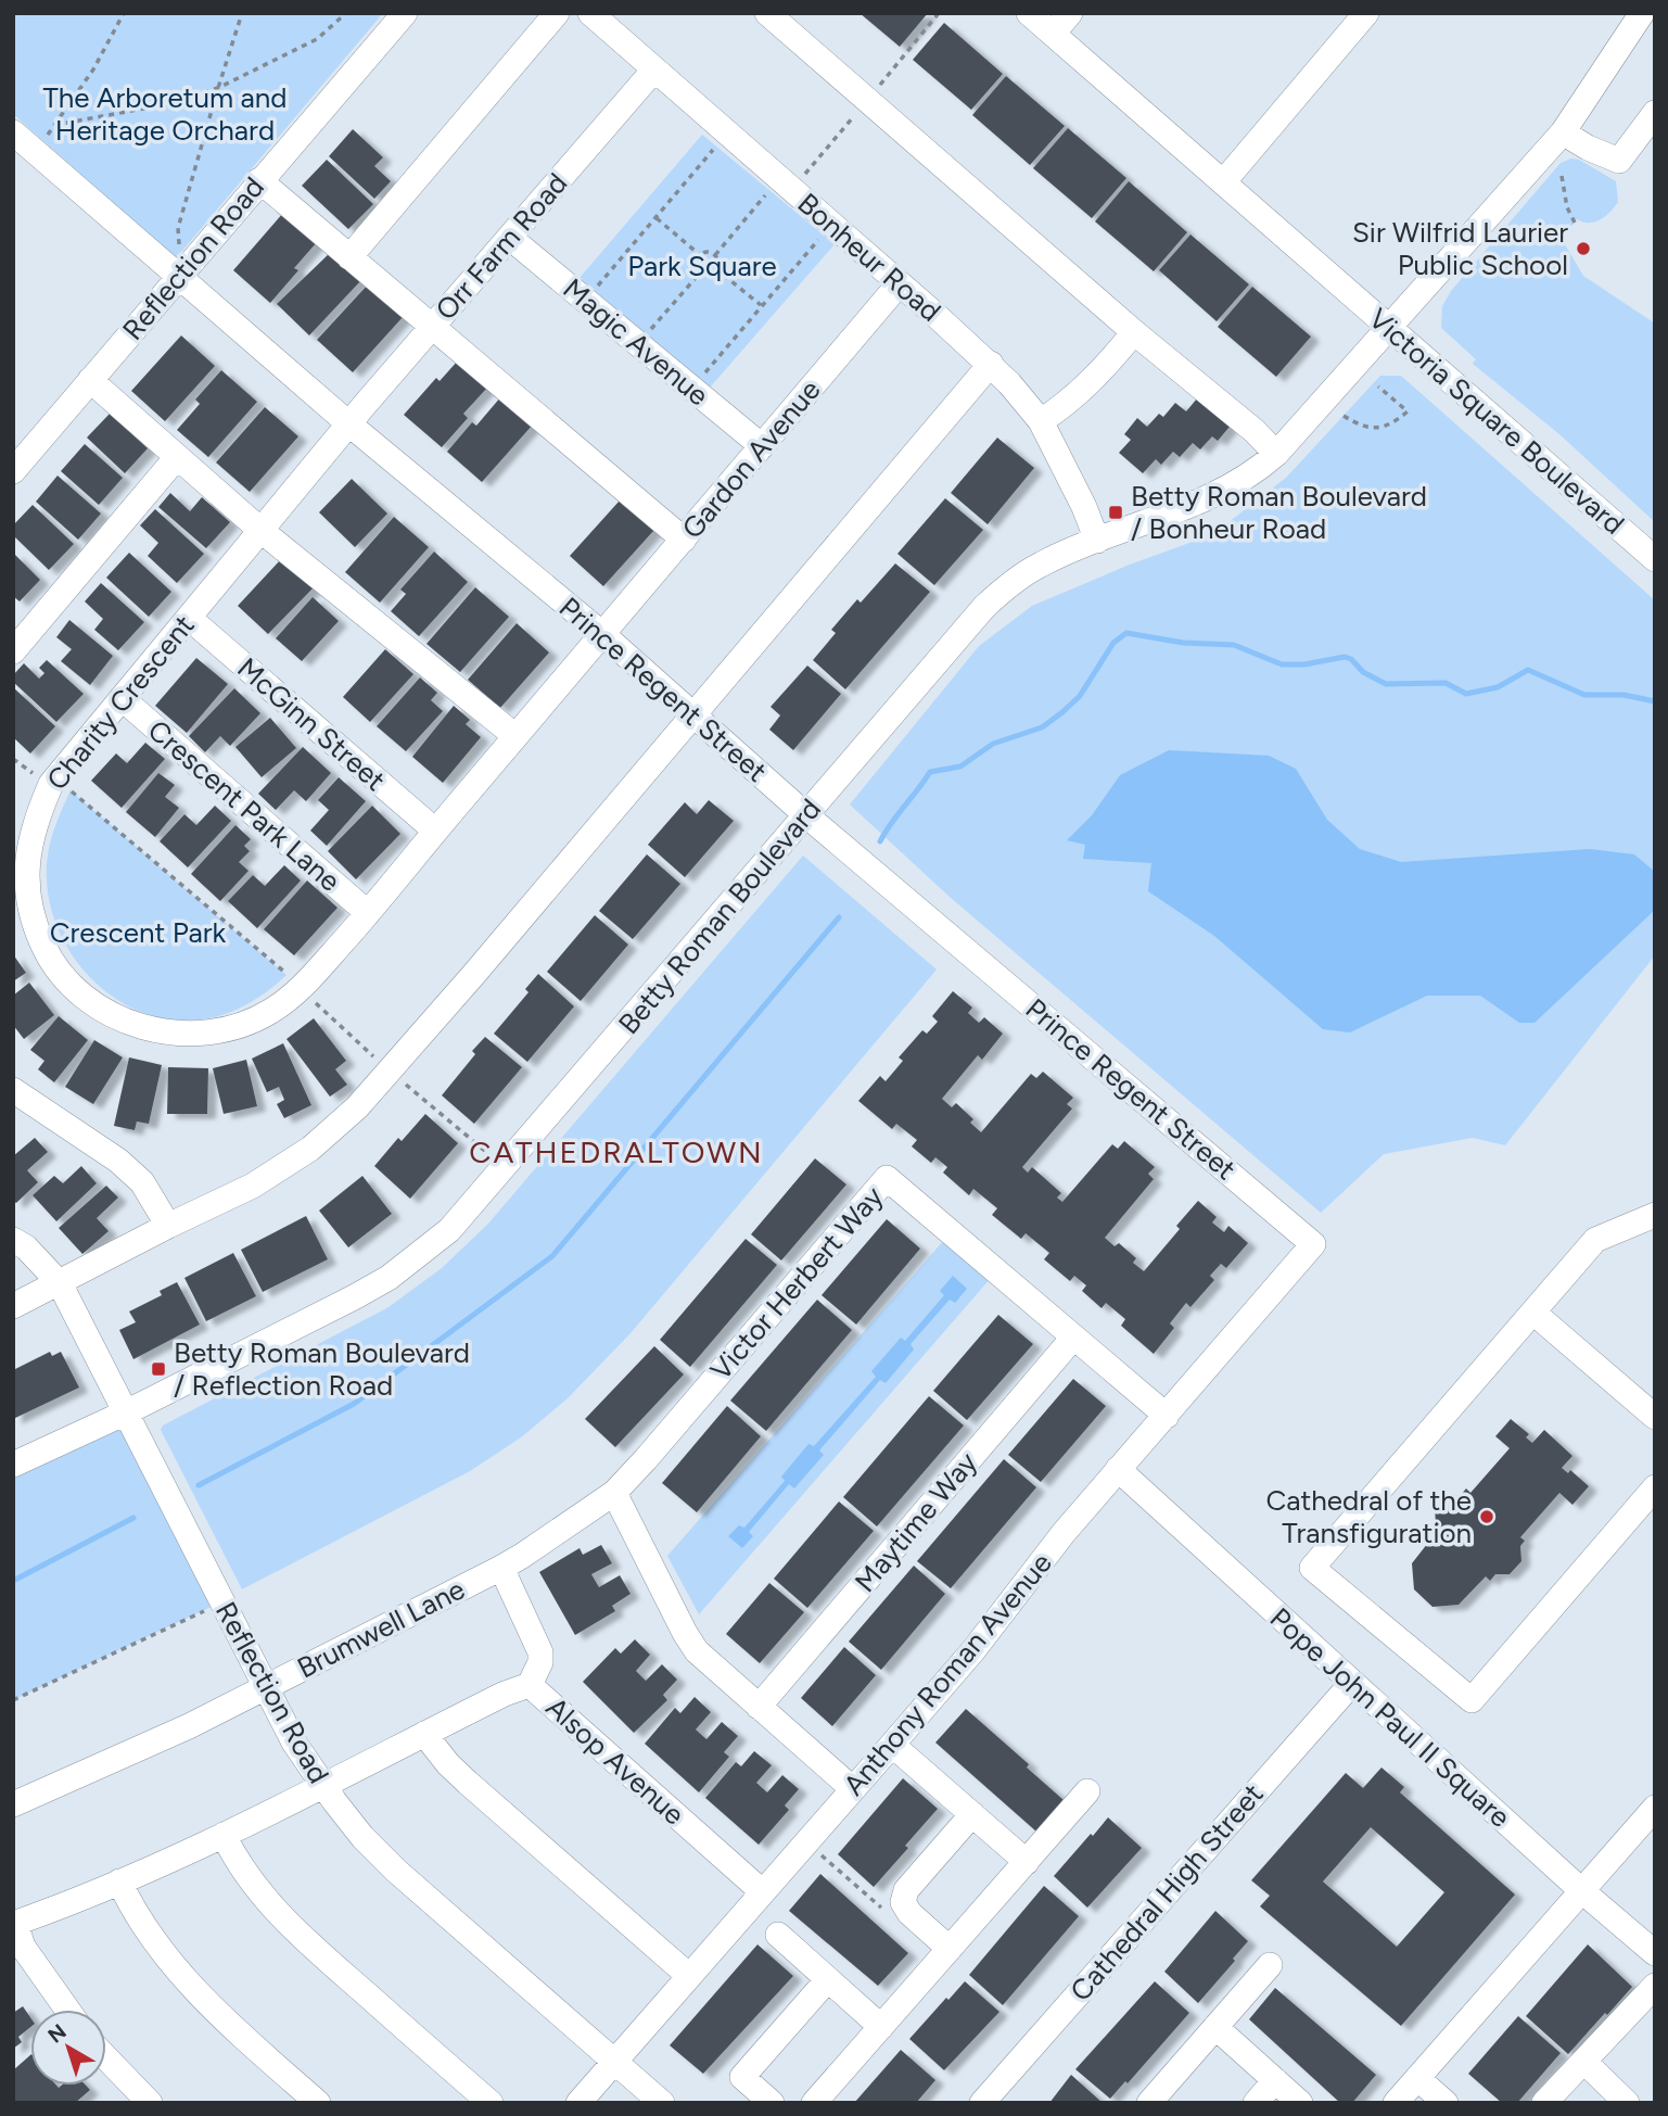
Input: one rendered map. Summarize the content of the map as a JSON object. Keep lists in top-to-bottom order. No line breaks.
{"streets":{"street":["Orr Farm Road","Bonheur Road","Reflection Road","Magic Avenue","Victoria Square Boulevard","Gardon Avenue","Prince Regent Street","Charity Crescent","McGinn Street","Crescent Park Lane","Betty Roman Boulevard","Victor Herbert Way","Maytime Way","Brumwell Lane","Anthony Roman Avenue","Pope John Paul II Square","Alsop Avenue","Cathedral High Street"]},"crossings":[["Orr Farm Road","Bonheur Road"],["Orr Farm Road","Magic Avenue"],["Orr Farm Road","Prince Regent Street"],["Orr Farm Road","Charity Crescent"],["Bonheur Road","Gardon Avenue"],["Bonheur Road","Betty Roman Boulevard"],["Reflection Road","Prince Regent Street"],["Reflection Road","Betty Roman Boulevard"],["Reflection Road","Brumwell Lane"],["Reflection Road","Anthony Roman Avenue"],["Magic Avenue","Gardon Avenue"],["Victoria Square Boulevard","Betty Roman Boulevard"],["Gardon Avenue","Prince Regent Street"],["Gardon Avenue","Charity Crescent"],["Prince Regent Street","Charity Crescent"],["Prince Regent Street","Betty Roman Boulevard"],["Prince Regent Street","Anthony Roman Avenue"],["Charity Crescent","McGinn Street"],["Charity Crescent","Crescent Park Lane"],["Victor Herbert Way","Maytime Way"],["Victor Herbert Way","Brumwell Lane"],["Victor Herbert Way","Anthony Roman Avenue"],["Brumwell Lane","Alsop Avenue"],["Anthony Roman Avenue","Pope John Paul II Square"],["Anthony Roman Avenue","Alsop Avenue"],["Pope John Paul II Square","Cathedral High Street"]],"districts":["CATHEDRALTOWN"],"parks":["The Arboretum and Heritage Orchard","Park Square","Crescent Park"],"places":{"other":["Sir Wilfrid Laurier Public School","Cathedral of the Transfiguration"],"transit":["Betty Roman Boulevard / Bonheur Road","Betty Roman Boulevard / Reflection Road"]},"north":"top left"}
